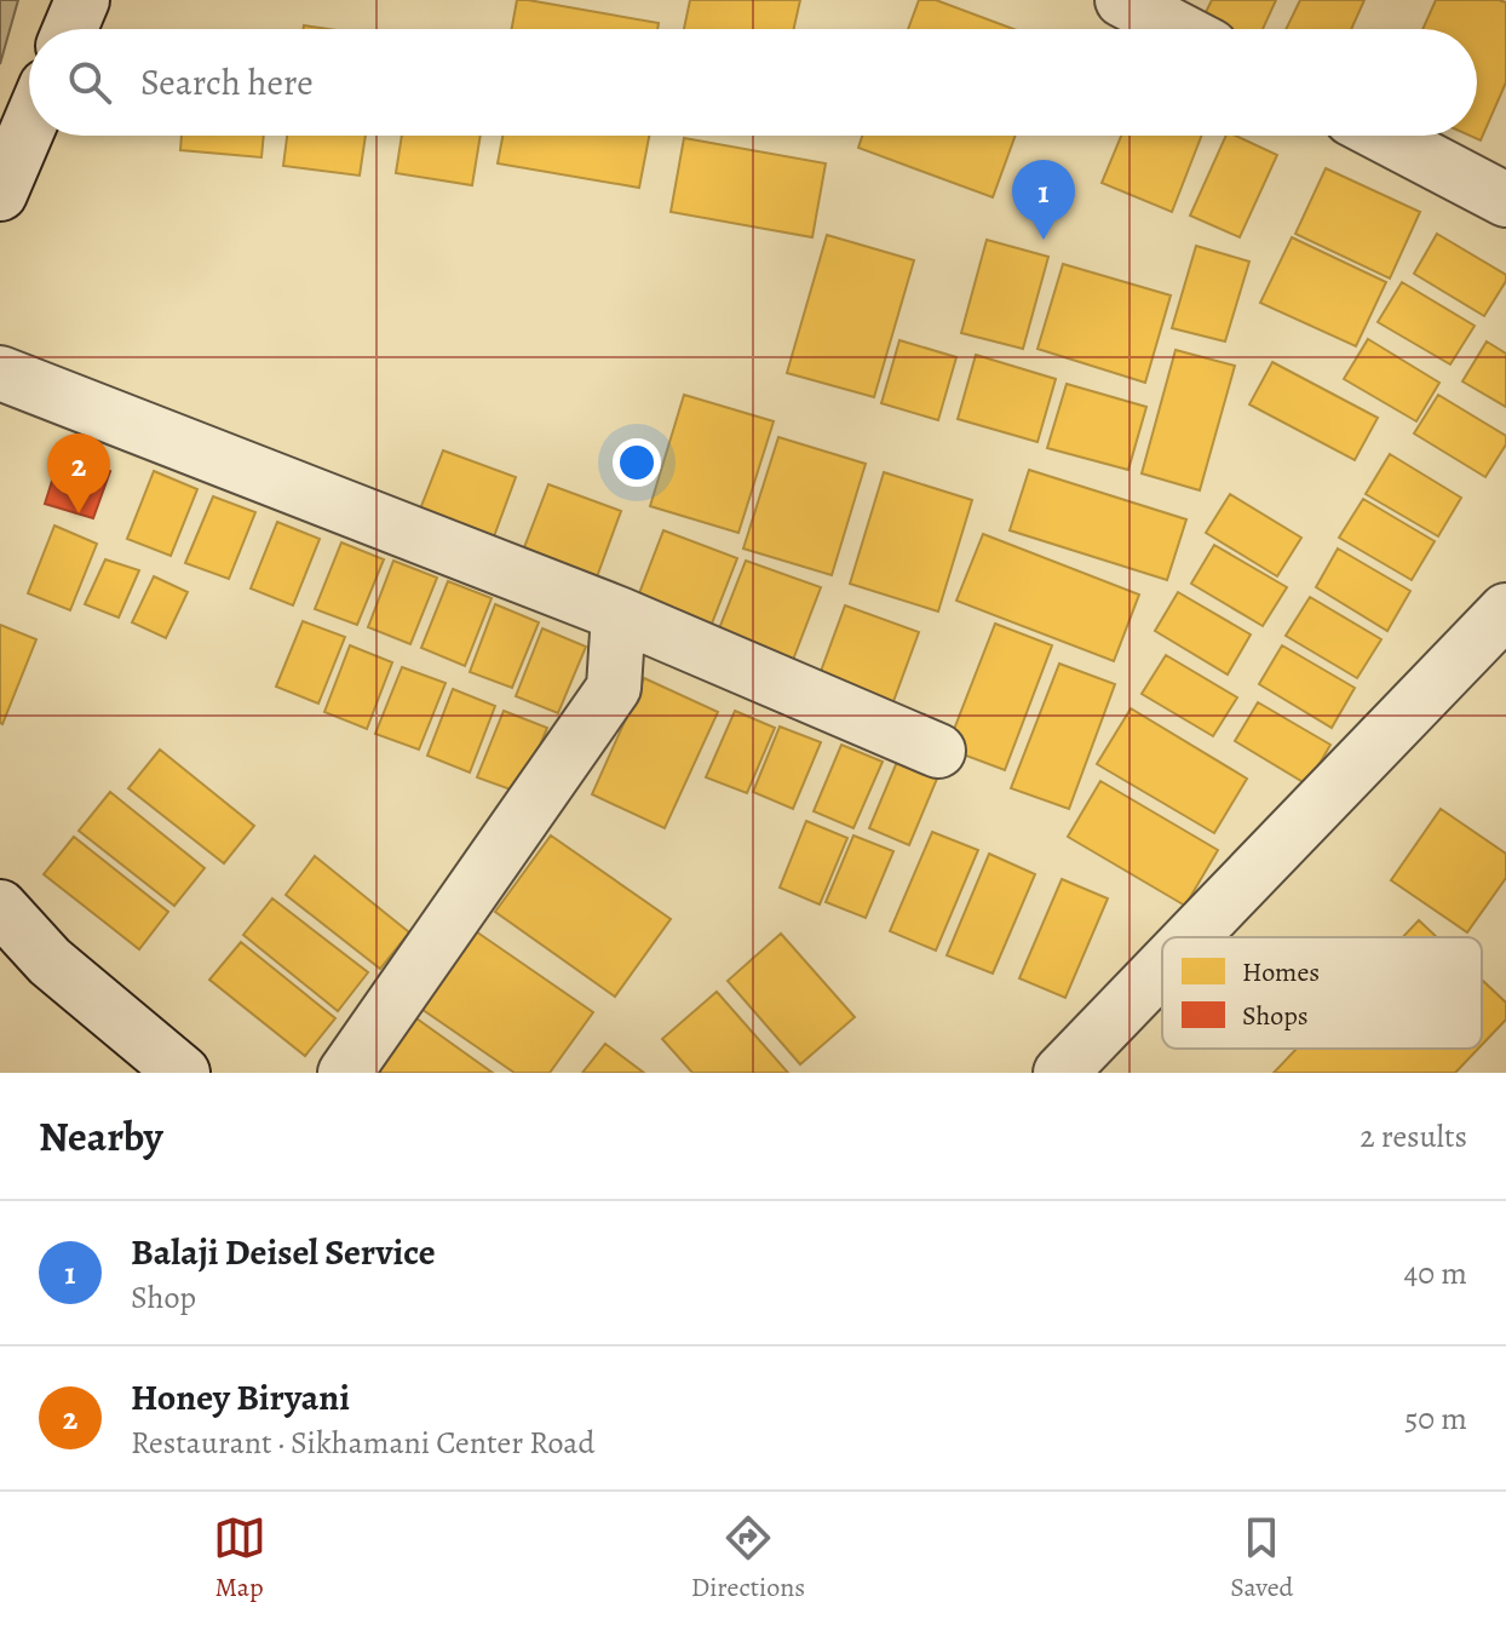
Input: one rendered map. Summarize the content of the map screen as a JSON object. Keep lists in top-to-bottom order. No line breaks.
{"legend":["Homes","Shops"],"page":{"search":"Search here","pins":["1","2"],"heading":["Nearby","2 results"],"list":[{"mark":"1","name":"Balaji Deisel Service","note":"Shop","value":"40 m"},{"mark":"2","name":"Honey Biryani","note":"Restaurant · Sikhamani Center Road","value":"50 m"}],"nav":["Map","Directions","Saved"]}}
